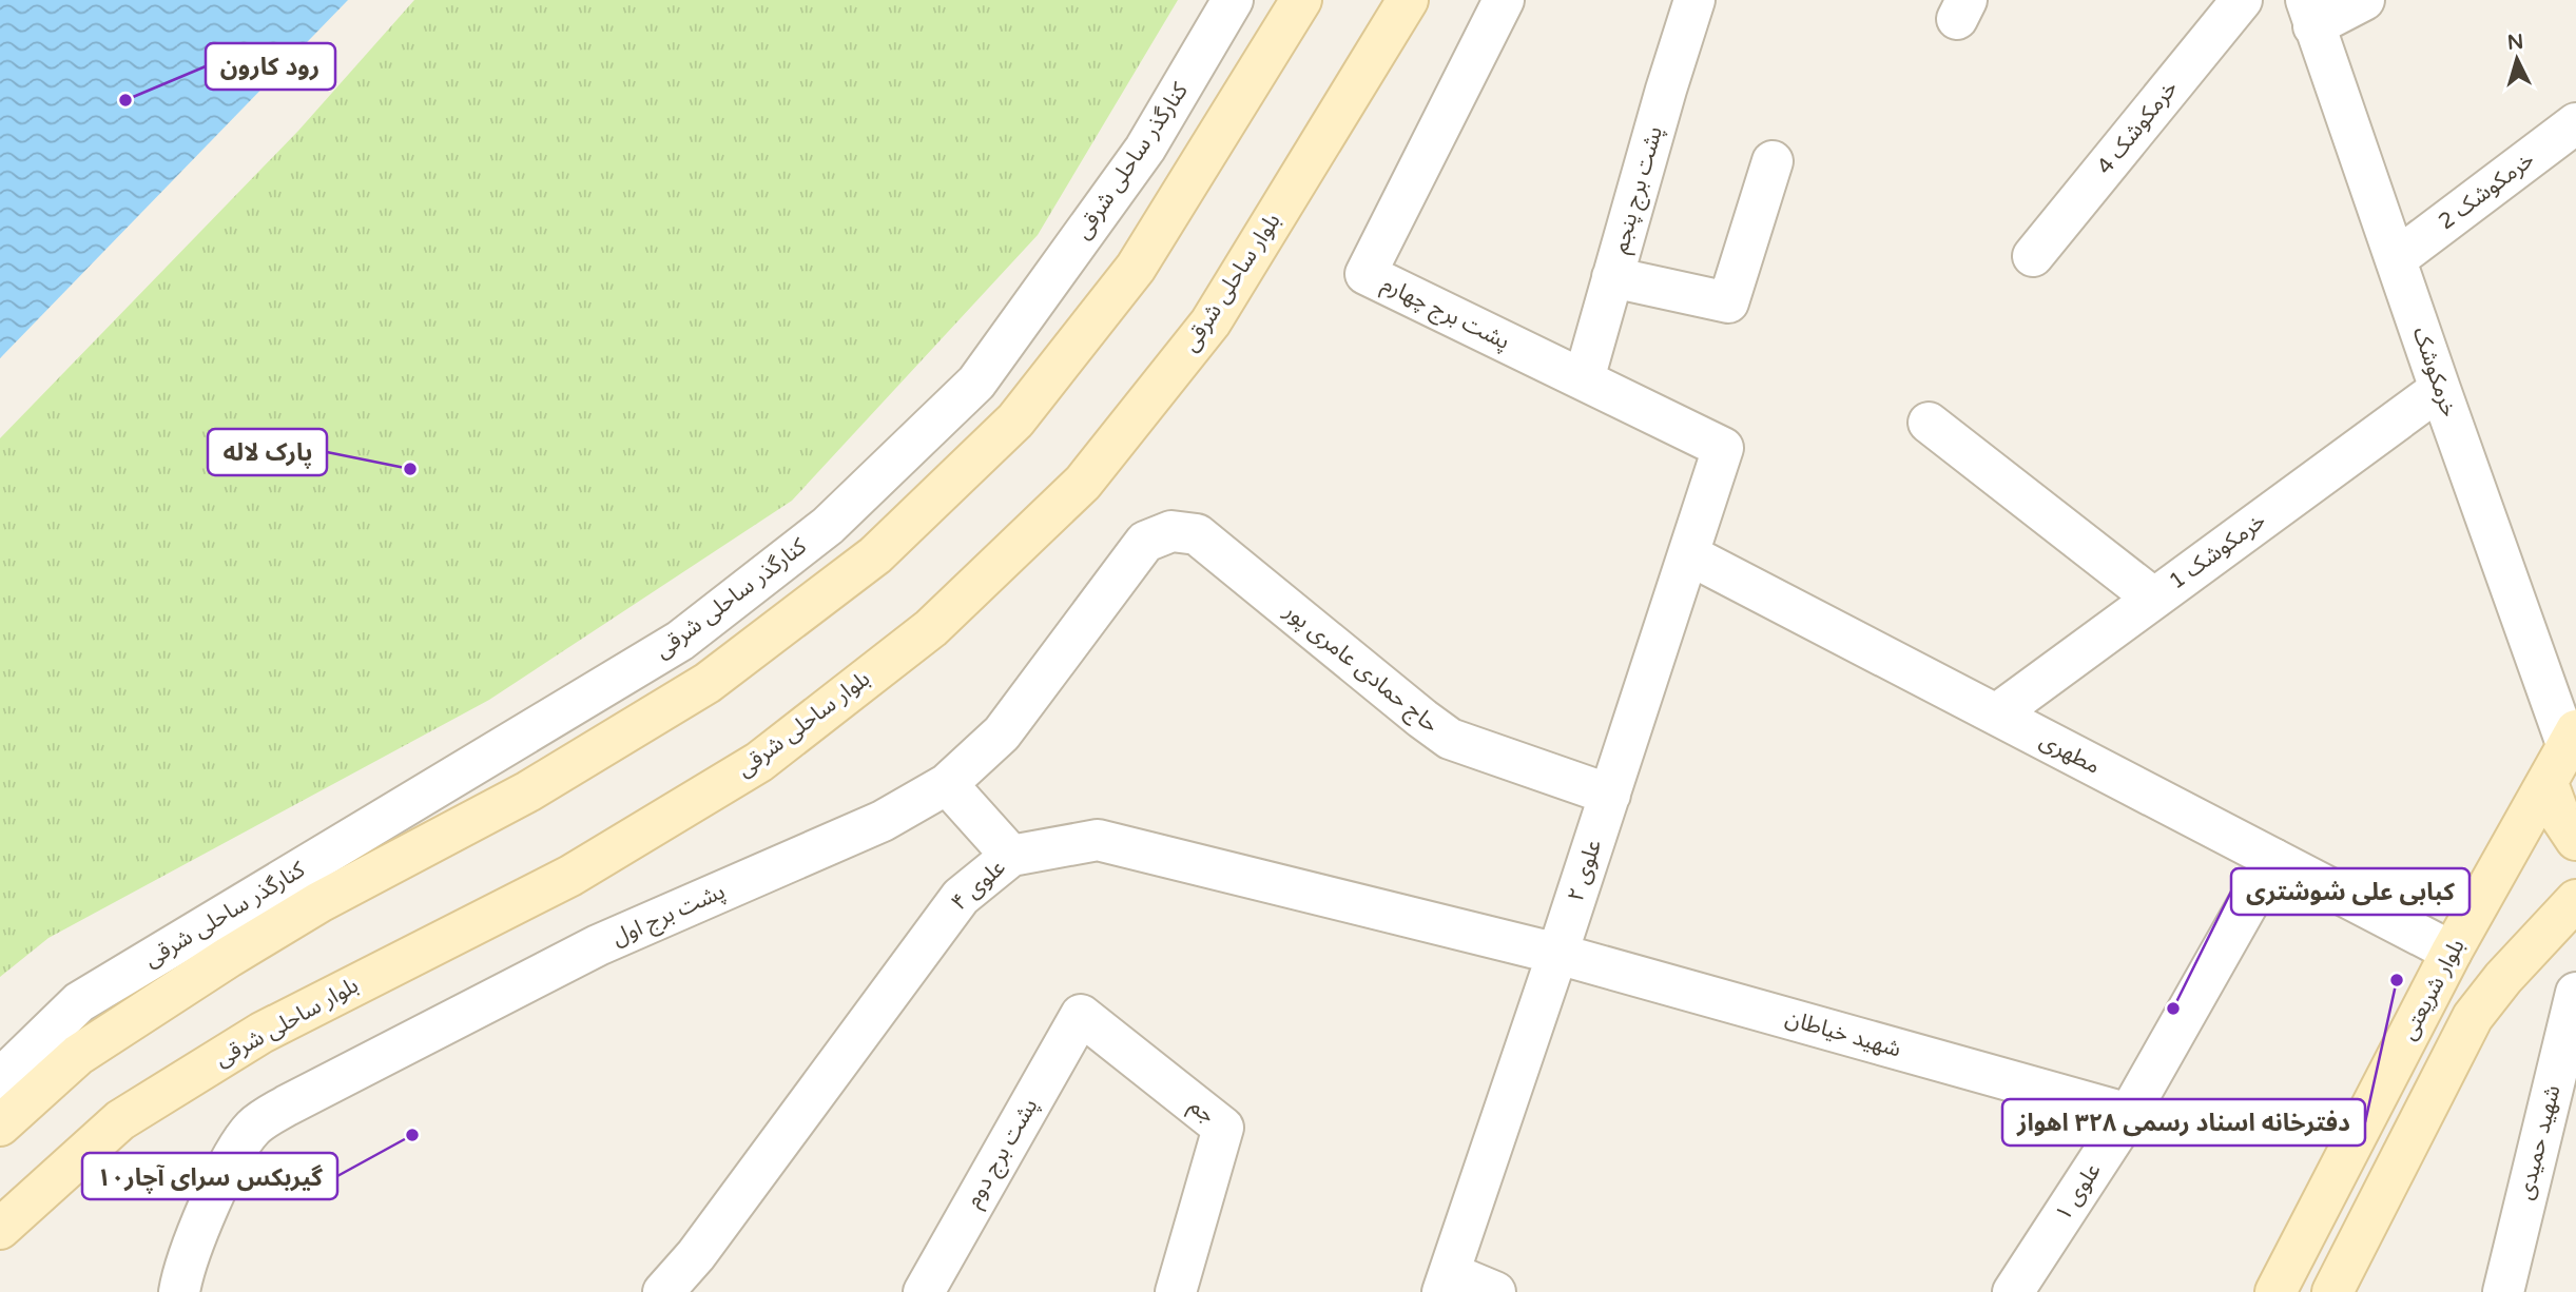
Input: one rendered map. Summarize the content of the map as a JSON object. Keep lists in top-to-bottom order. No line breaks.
{"streets":{"main road":["بلوار ساحلی شرقی","بلوار شریعتی"],"street":["خرمکوشک 4","کنارگذر ساحلی شرقی","پشت برج پنجم","خرمکوشک 2","پشت برج چهارم","خرمکوشک","خرمکوشک 1","حاج حمادی عامری پور","مطهری","علوی ۲","علوی ۴","پشت برج اول","شهید خیاطان","جم","شهید حمیدی","پشت برج دوم","علوی ۱"]},"crossings":[["پشت برج پنجم","پشت برج چهارم"],["خرمکوشک 2","خرمکوشک"],["پشت برج چهارم","علوی ۲"],["خرمکوشک","خرمکوشک 1"],["خرمکوشک","بلوار شریعتی"],["خرمکوشک 1","مطهری"],["حاج حمادی عامری پور","علوی ۲"],["حاج حمادی عامری پور","پشت برج اول"],["مطهری","علوی ۲"],["مطهری","بلوار شریعتی"],["مطهری","علوی ۱"],["علوی ۲","علوی ۴"],["علوی ۲","شهید خیاطان"],["علوی ۴","شهید خیاطان"],["شهید خیاطان","علوی ۱"],["جم","پشت برج دوم"]],"places":["رود کارون","پارک لاله","دفترخانه اسناد رسمی ۳۲۸ اهواز","کبابی علی شوشتری","گیربکس سرای آچار۱۰"],"north":"top"}
